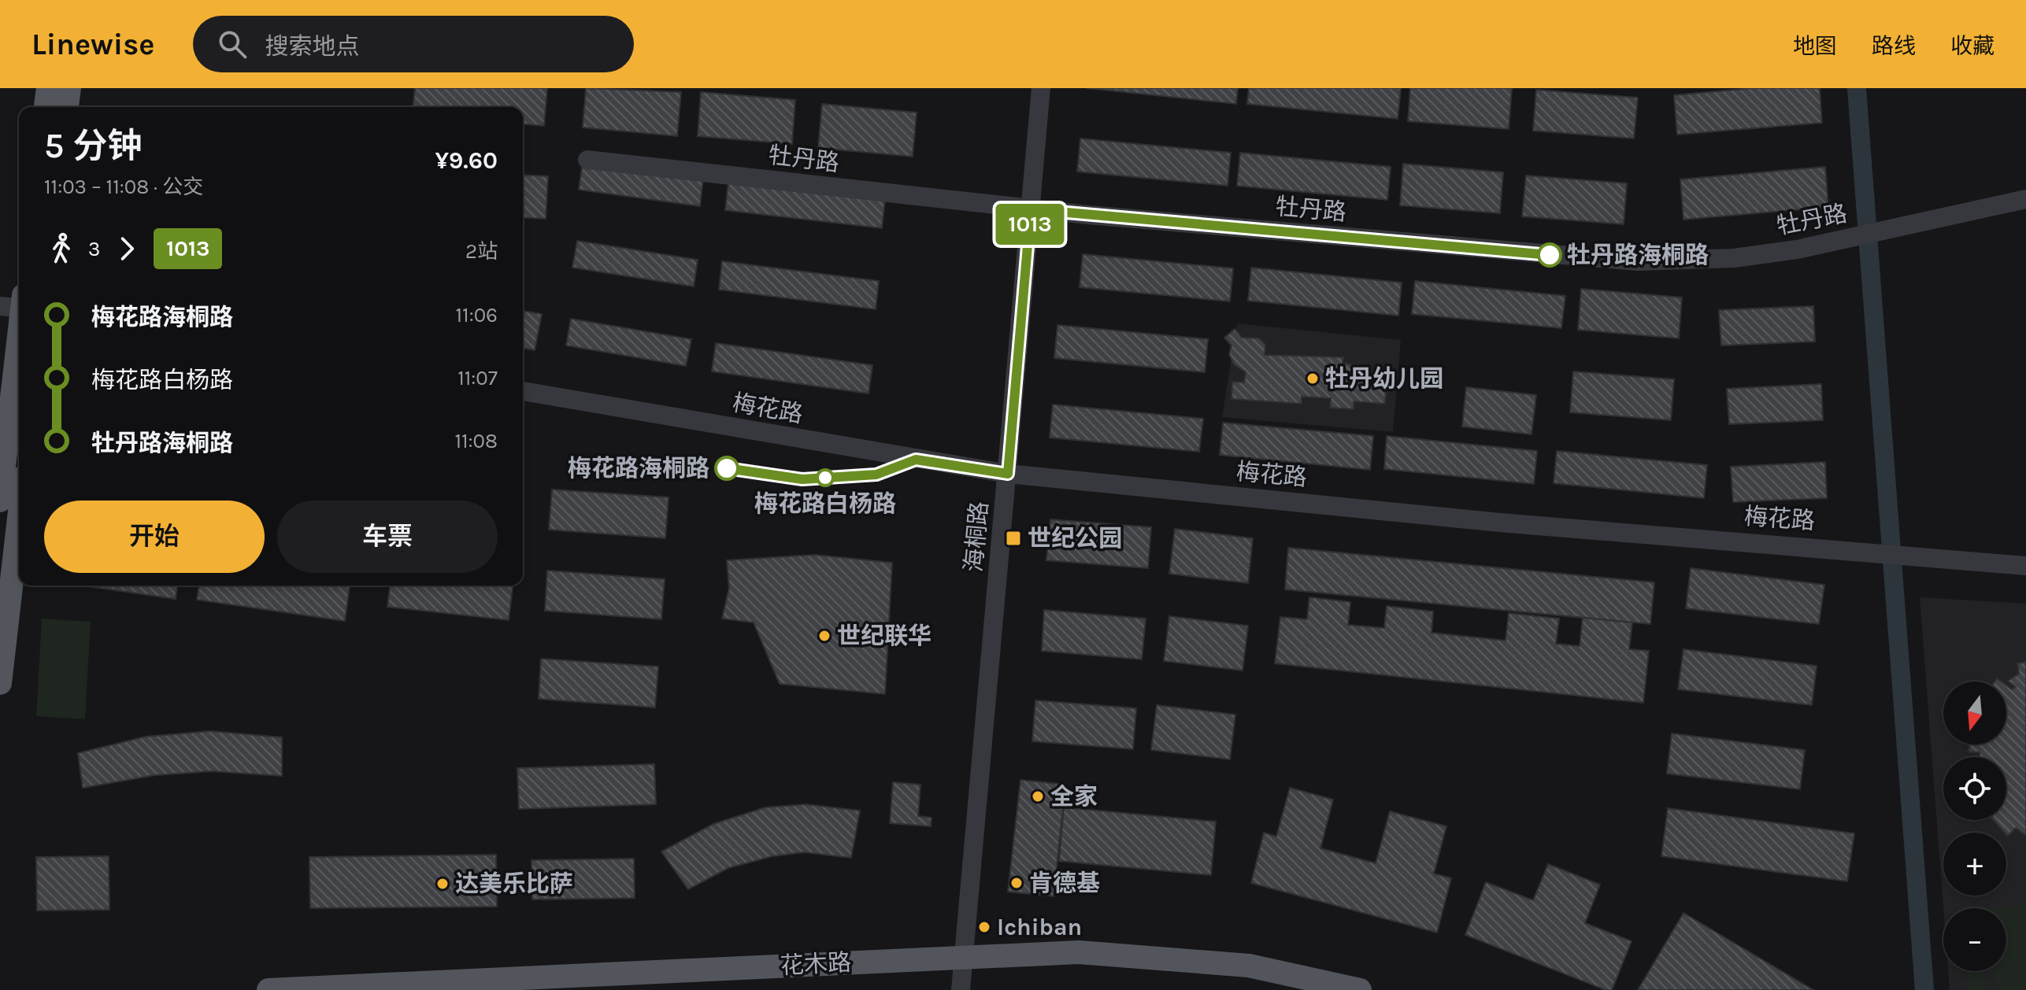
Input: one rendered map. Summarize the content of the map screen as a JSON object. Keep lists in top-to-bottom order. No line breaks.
{"streets":{"main road":["花木路"],"street":["牡丹路","梅花路","海桐路"]},"crossings":[["牡丹路","海桐路"],["梅花路","海桐路"],["海桐路","花木路"]],"places":{"other":["牡丹路海桐路","牡丹幼儿园","梅花路海桐路","梅花路白杨路","世纪联华","全家","肯德基","达美乐比萨","Ichiban"],"transit":["世纪公园"]},"lines":["bus line 1013"],"north":"bottom","page":{"header":"Linewise","search":"搜索地点","nav":["地图","路线","收藏"],"on_map":"1013","heading":["5 分钟","11:03 – 11:08 · 公交","¥9.60"],"legs":["3","1013","2站"],"list":[{"name":"梅花路海桐路","value":"11:06"},{"name":"梅花路白杨路","value":"11:07"},{"name":"牡丹路海桐路","value":"11:08"}],"buttons":["开始","车票"],"map_buttons":["+","−"]}}
